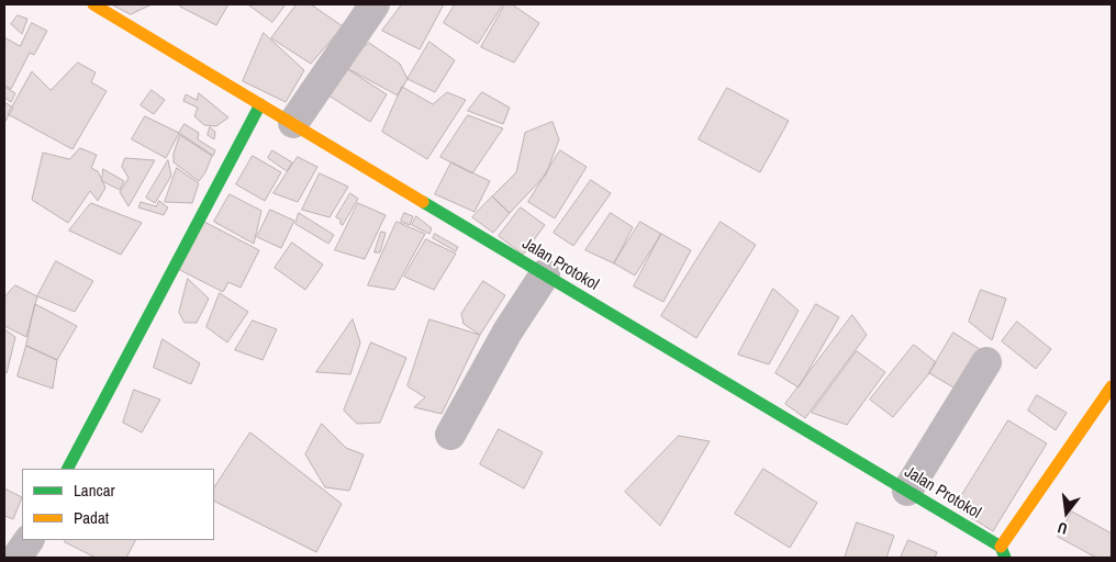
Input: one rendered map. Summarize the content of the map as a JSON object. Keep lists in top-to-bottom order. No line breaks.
{"streets":{"street":["Jalan Protokol"]},"legend":["Lancar","Padat"],"north":"bottom"}
